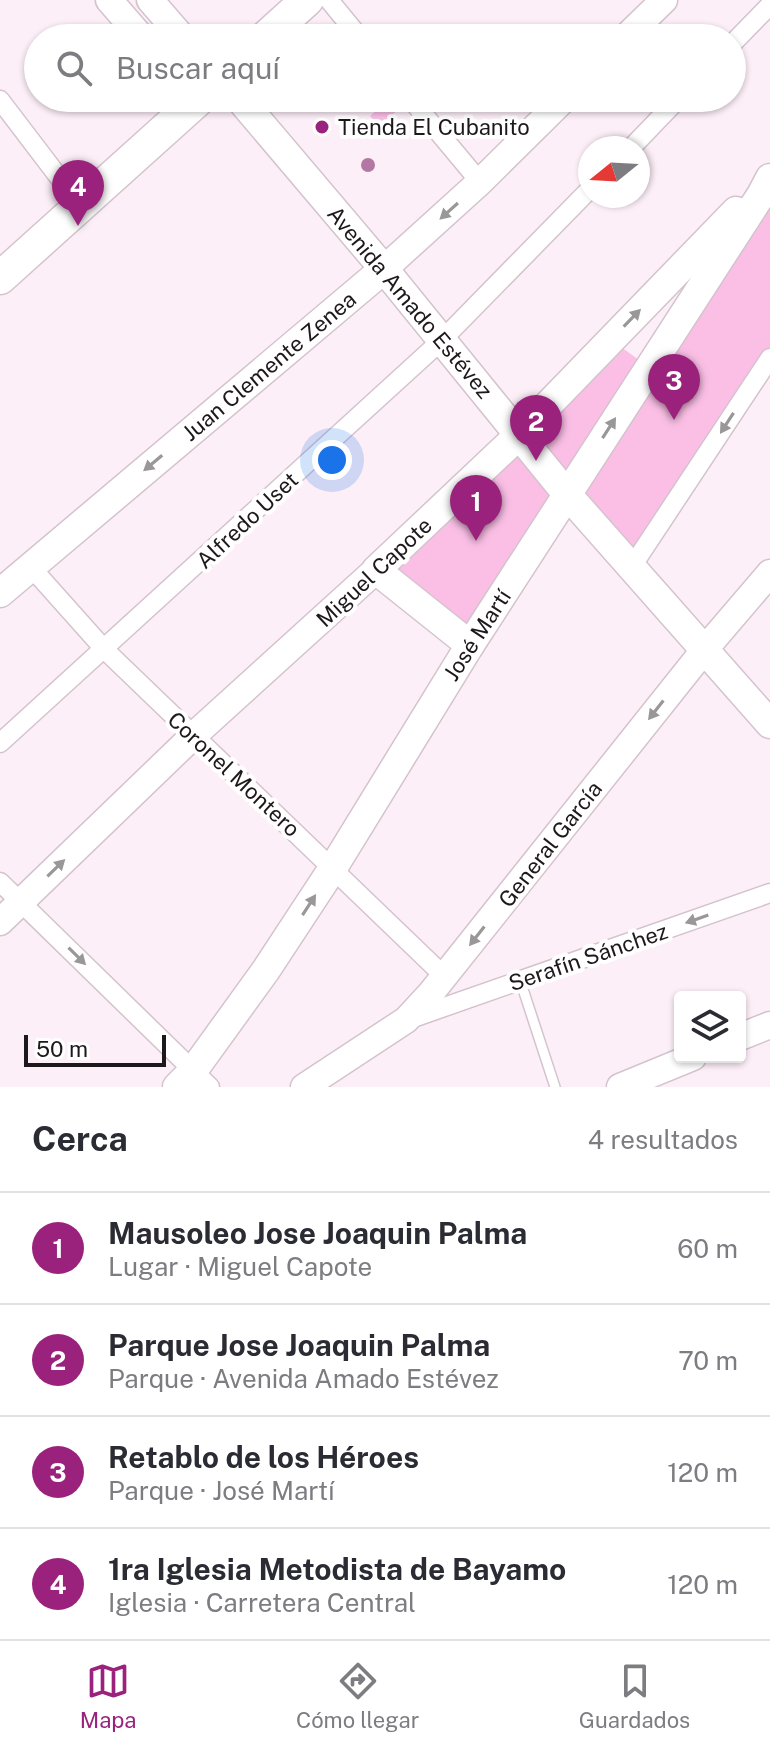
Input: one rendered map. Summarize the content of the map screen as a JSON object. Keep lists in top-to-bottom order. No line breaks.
{"streets":{"main road":["Avenida Amado Estévez","Juan Clemente Zenea","Miguel Capote","José Martí"],"street":["Alfredo Uset","Coronel Montero","General García","Serafín Sánchez"]},"crossings":[["Avenida Amado Estévez","Juan Clemente Zenea"],["Avenida Amado Estévez","Alfredo Uset"],["Avenida Amado Estévez","Miguel Capote"],["Avenida Amado Estévez","José Martí"],["Avenida Amado Estévez","General García"],["Juan Clemente Zenea","Coronel Montero"],["Alfredo Uset","Coronel Montero"],["Miguel Capote","José Martí"],["Miguel Capote","Coronel Montero"],["José Martí","Coronel Montero"],["Coronel Montero","General García"],["General García","Serafín Sánchez"]],"one_way":["Juan Clemente Zenea","Miguel Capote","José Martí","General García"],"places":["Tienda El Cubanito"],"scale_bar":"50 m","north":"left","page":{"search":"Buscar aquí","pins":["4","3","2","1"],"scale":"50 m","heading":["Cerca","4 resultados"],"list":[{"mark":"1","name":"Mausoleo Jose Joaquin Palma","note":"Lugar · Miguel Capote","value":"60 m"},{"mark":"2","name":"Parque Jose Joaquin Palma","note":"Parque · Avenida Amado Estévez","value":"70 m"},{"mark":"3","name":"Retablo de los Héroes","note":"Parque · José Martí","value":"120 m"},{"mark":"4","name":"1ra Iglesia Metodista de Bayamo","note":"Iglesia · Carretera Central","value":"120 m"}],"nav":["Mapa","Cómo llegar","Guardados"]}}
